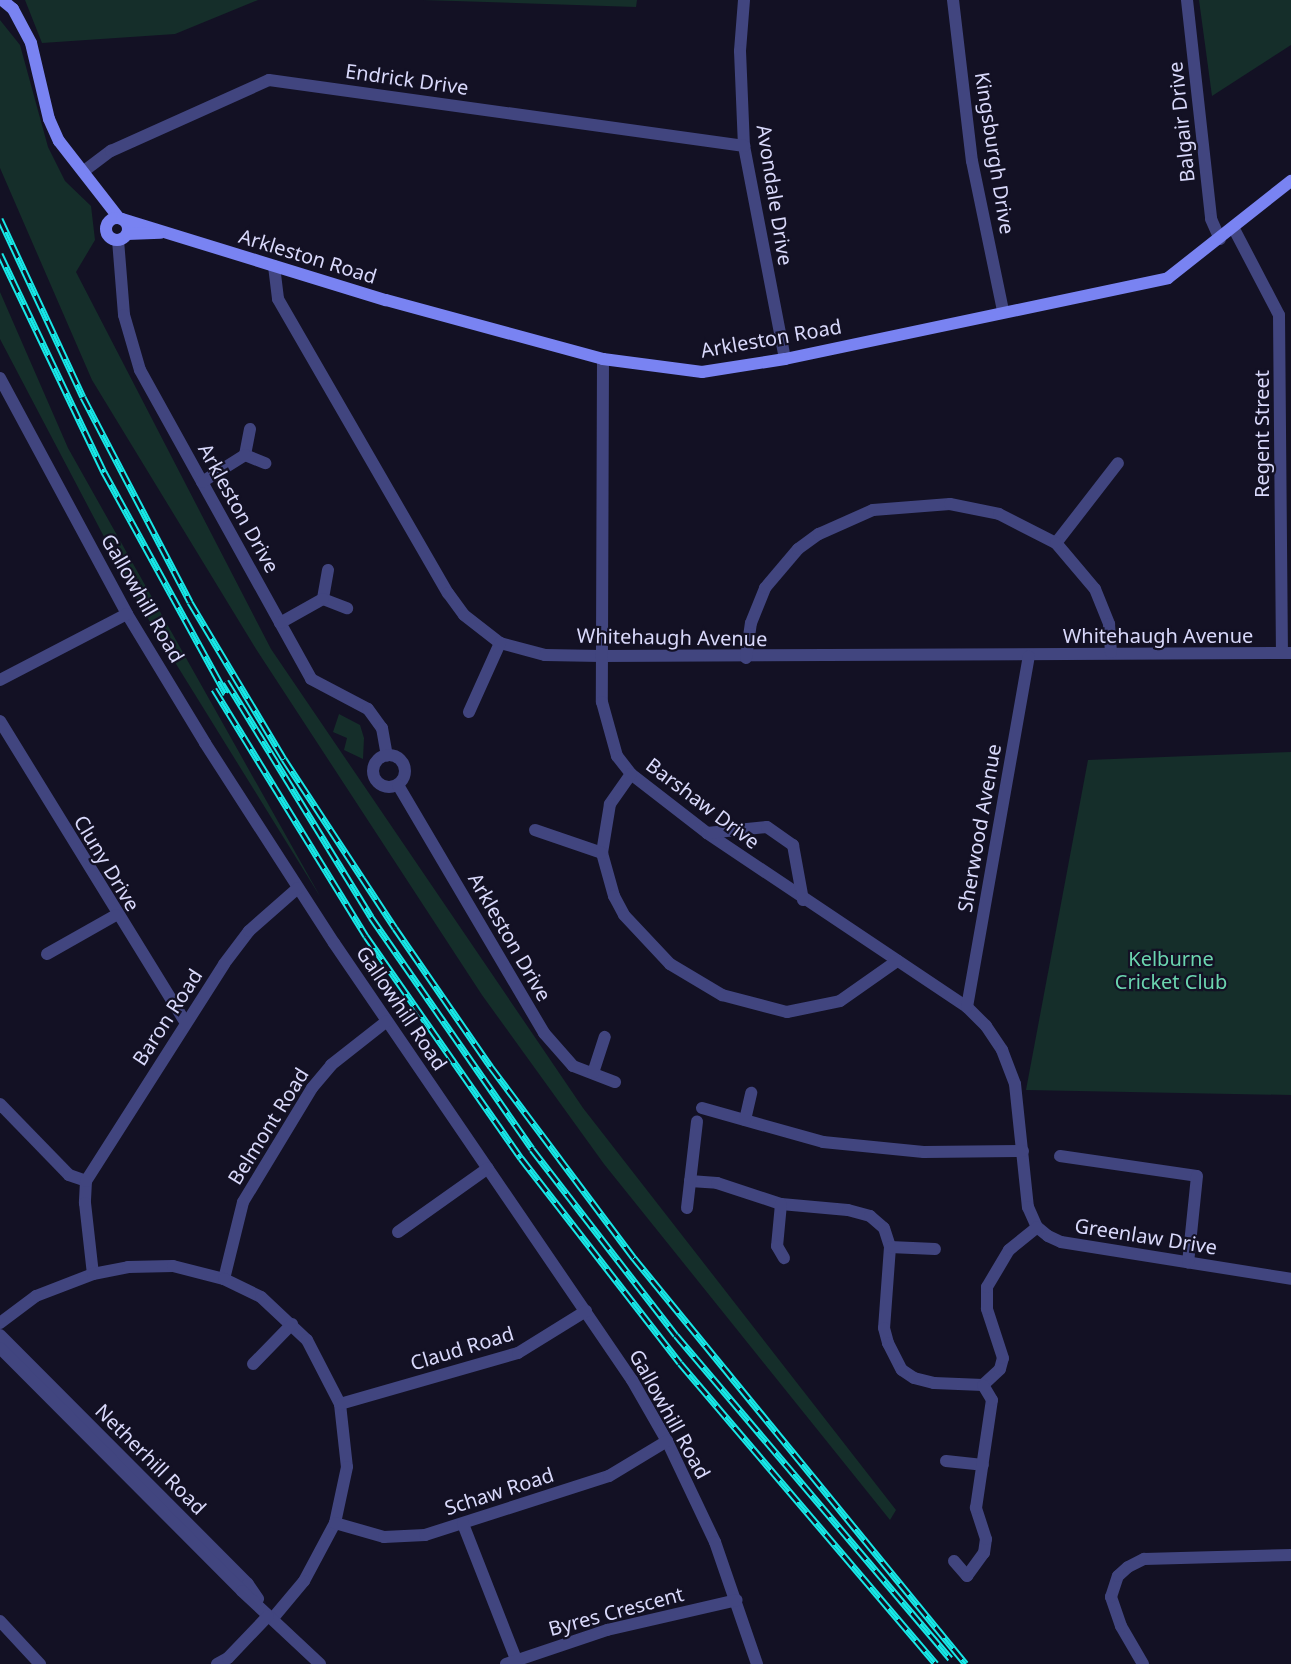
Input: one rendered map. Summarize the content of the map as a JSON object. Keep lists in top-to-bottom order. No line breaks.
{"streets":{"street":["Endrick Drive","Balgair Drive","Kingsburgh Drive","Avondale Drive","Arkleston Road","Regent Street","Arkleston Drive","Gallowhill Road","Whitehaugh Avenue","Barshaw Drive","Sherwood Avenue","Cluny Drive","Baron Road","Belmont Road","Greenlaw Drive","Claud Road","Netherhill Road","Schaw Road","Byres Crescent"]},"crossings":[["Endrick Drive","Avondale Drive"],["Endrick Drive","Arkleston Road"],["Balgair Drive","Arkleston Road"],["Kingsburgh Drive","Arkleston Road"],["Avondale Drive","Arkleston Road"],["Arkleston Road","Regent Street"],["Arkleston Road","Arkleston Drive"],["Arkleston Road","Whitehaugh Avenue"],["Arkleston Road","Barshaw Drive"],["Regent Street","Whitehaugh Avenue"],["Gallowhill Road","Baron Road"],["Gallowhill Road","Belmont Road"],["Gallowhill Road","Claud Road"],["Gallowhill Road","Schaw Road"],["Gallowhill Road","Byres Crescent"],["Whitehaugh Avenue","Barshaw Drive"],["Whitehaugh Avenue","Sherwood Avenue"],["Barshaw Drive","Sherwood Avenue"],["Cluny Drive","Baron Road"]],"parks":["Kelburne Cricket Club"]}
